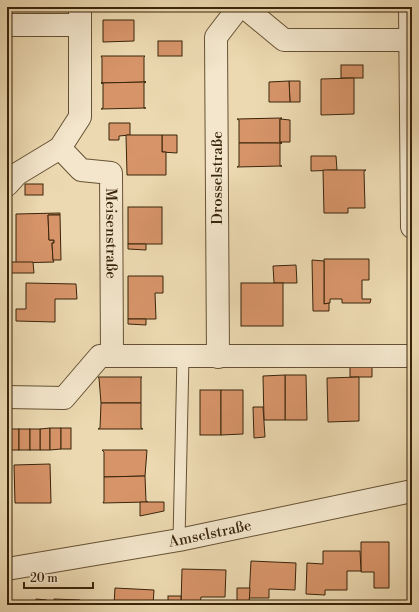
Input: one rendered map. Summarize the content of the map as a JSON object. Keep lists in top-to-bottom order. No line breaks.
{"streets":{"street":["Drosselstraße","Meisenstraße","Amselstraße"]},"scale_bar":"20 m"}
